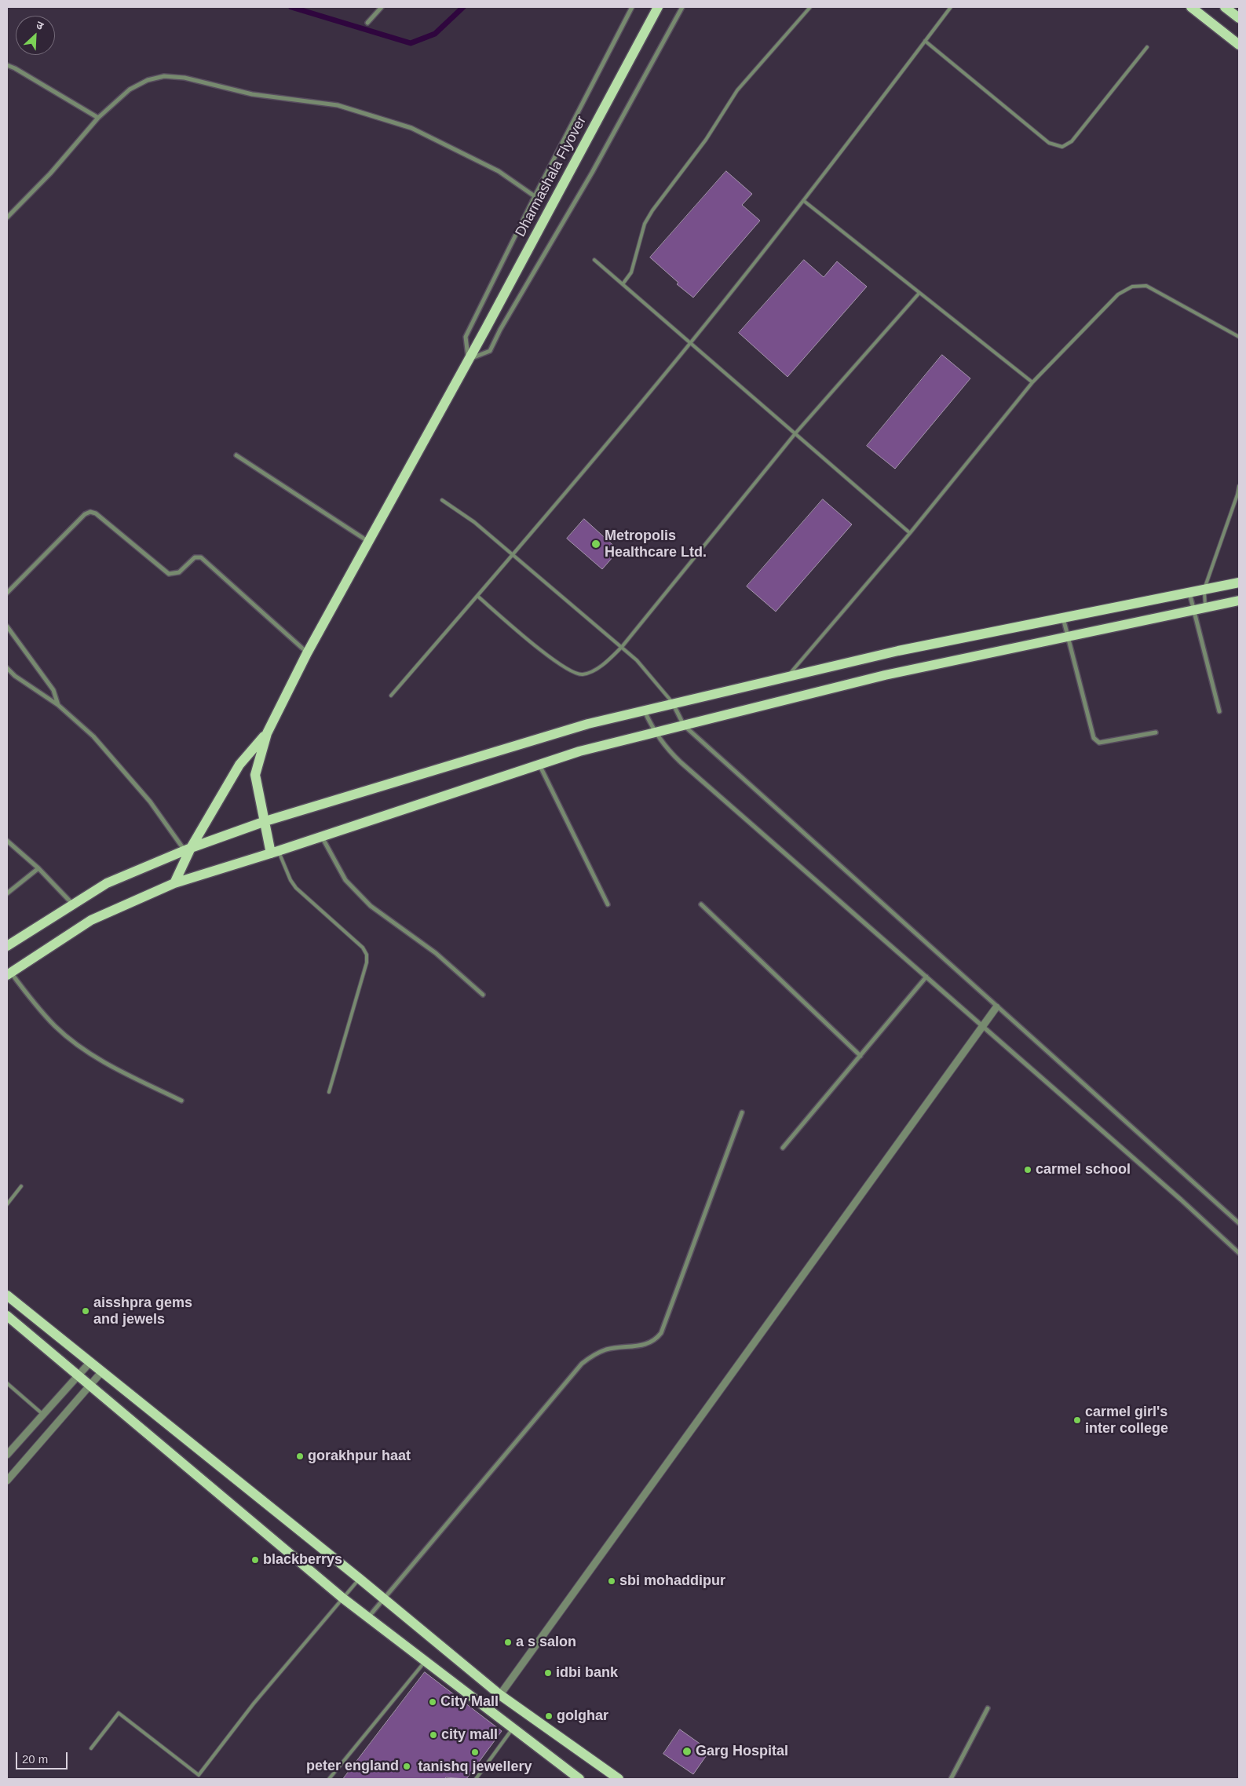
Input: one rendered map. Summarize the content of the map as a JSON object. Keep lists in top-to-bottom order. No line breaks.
{"streets":{"main road":["Dharmashala Flyover"]},"places":["Metropolis Healthcare Ltd.","carmel school","aisshpra gems and jewels","carmel girl's inter college","gorakhpur haat","blackberrys","sbi mohaddipur","a s salon","idbi bank","City Mall","golghar","city mall","Garg Hospital","tanishq jewellery","peter england"],"scale_bar":"20 m","north":"top right"}
